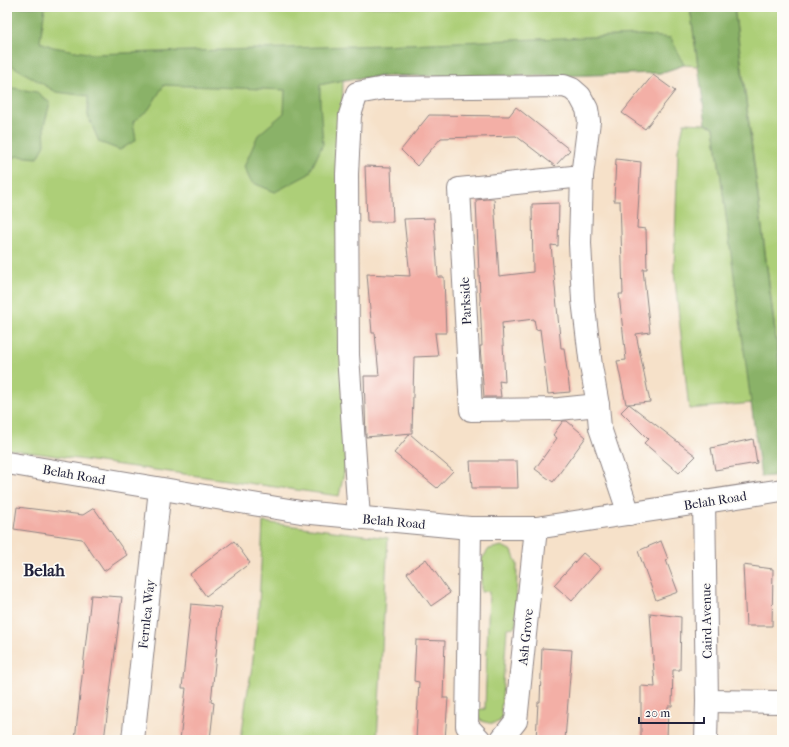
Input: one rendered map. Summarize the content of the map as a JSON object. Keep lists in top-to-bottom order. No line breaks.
{"streets":{"street":["Parkside","Belah Road","Fernlea Way","Caird Avenue","Ash Grove"]},"crossings":[["Belah Road","Fernlea Way"],["Belah Road","Caird Avenue"],["Belah Road","Ash Grove"]],"districts":["Belah"],"scale_bar":"20 m"}
